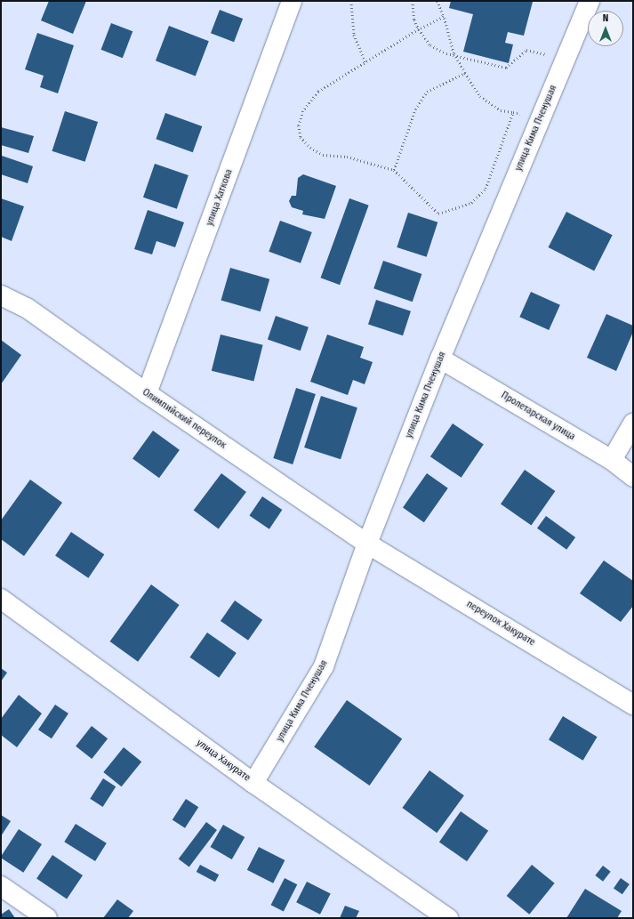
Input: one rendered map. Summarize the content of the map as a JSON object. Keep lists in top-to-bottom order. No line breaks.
{"streets":{"street":["улица Кима Пченушая","улица Хаткова","Пролетарская улица","Олимпийский переулок","переулок Хакурате","улица Хакурате"]},"crossings":[["улица Кима Пченушая","Пролетарская улица"],["улица Кима Пченушая","Олимпийский переулок"],["улица Кима Пченушая","переулок Хакурате"],["улица Кима Пченушая","улица Хакурате"],["улица Хаткова","Олимпийский переулок"],["Олимпийский переулок","переулок Хакурате"]],"north":"top"}
